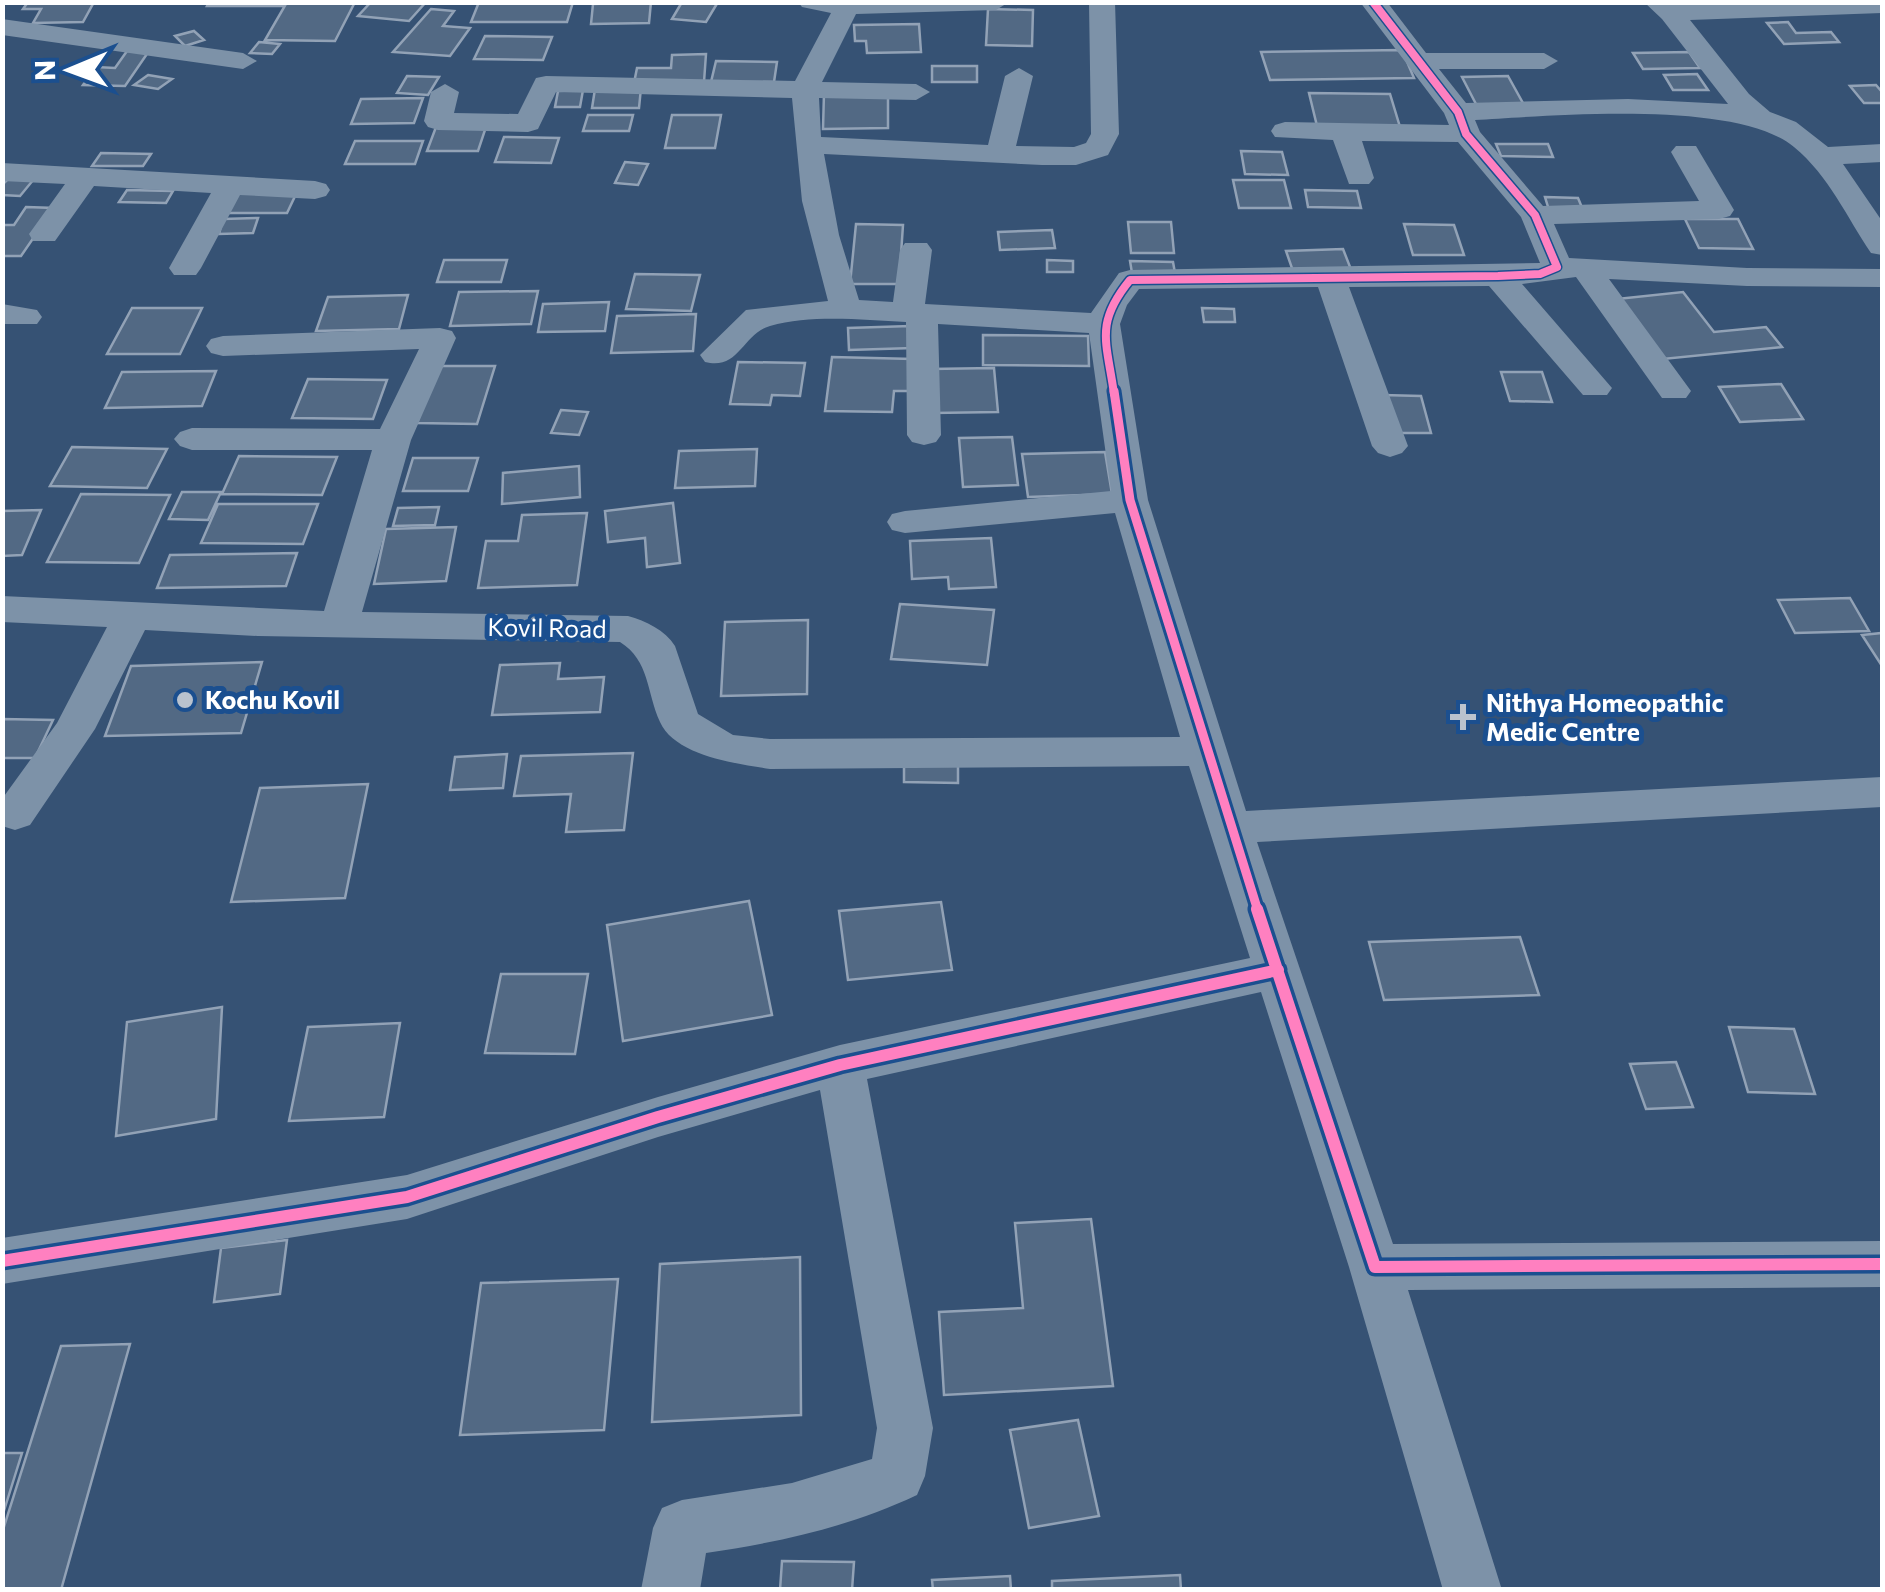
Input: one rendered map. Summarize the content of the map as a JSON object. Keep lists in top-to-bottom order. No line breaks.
{"streets":{"street":["Kovil Road"]},"places":{"other":["Kochu Kovil"],"health":["Nithya Homeopathic Medic Centre"]},"north":"left"}
